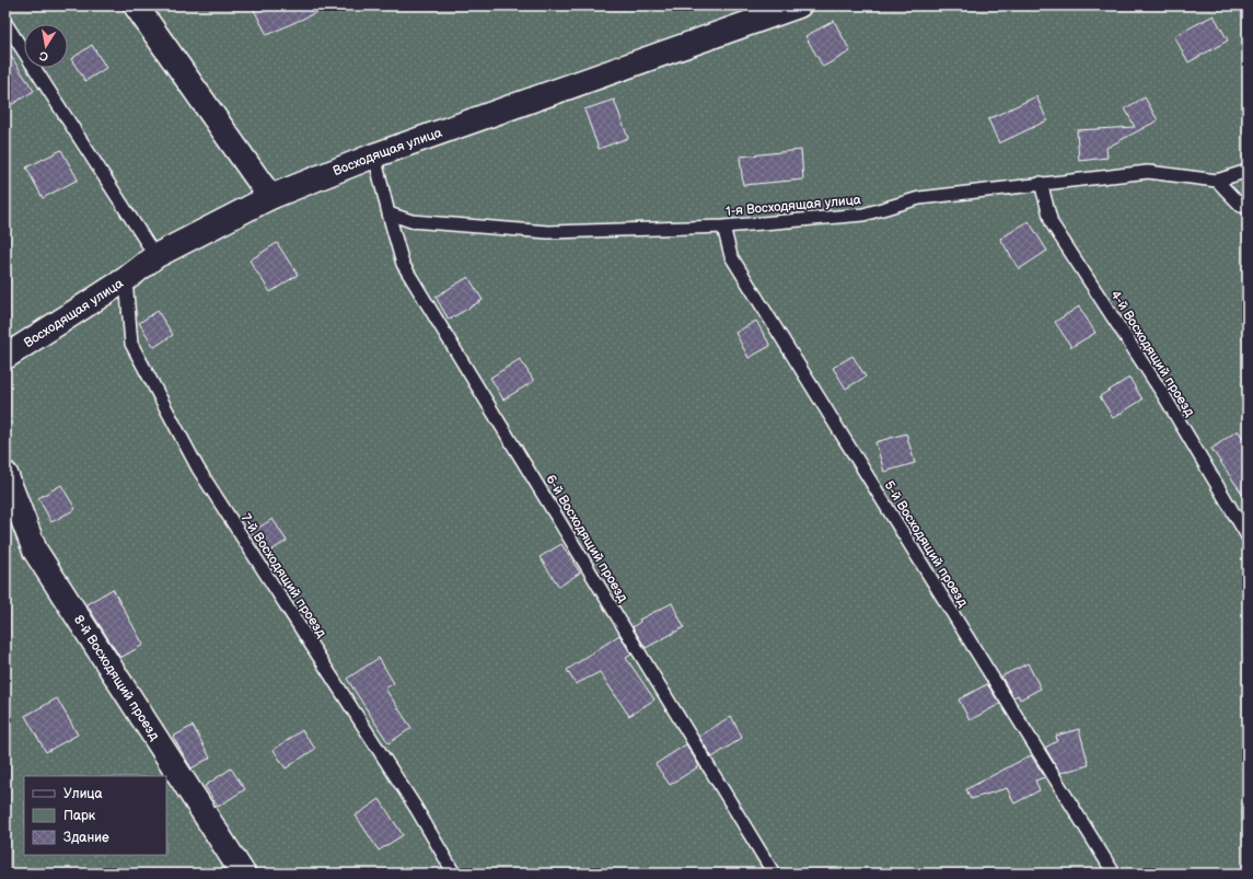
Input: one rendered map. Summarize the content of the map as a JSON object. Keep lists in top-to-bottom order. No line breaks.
{"streets":{"street":["Восходящая улица","8-й Восходящий проезд"],"lane":["1-я Восходящая улица","4-й Восходящий проезд","6-й Восходящий проезд","5-й Восходящий проезд","7-й Восходящий проезд"]},"crossings":[["Восходящая улица","7-й Восходящий проезд"],["1-я Восходящая улица","4-й Восходящий проезд"],["1-я Восходящая улица","6-й Восходящий проезд"],["1-я Восходящая улица","5-й Восходящий проезд"]],"legend":["Улица","Парк","Здание"],"north":"bottom"}
